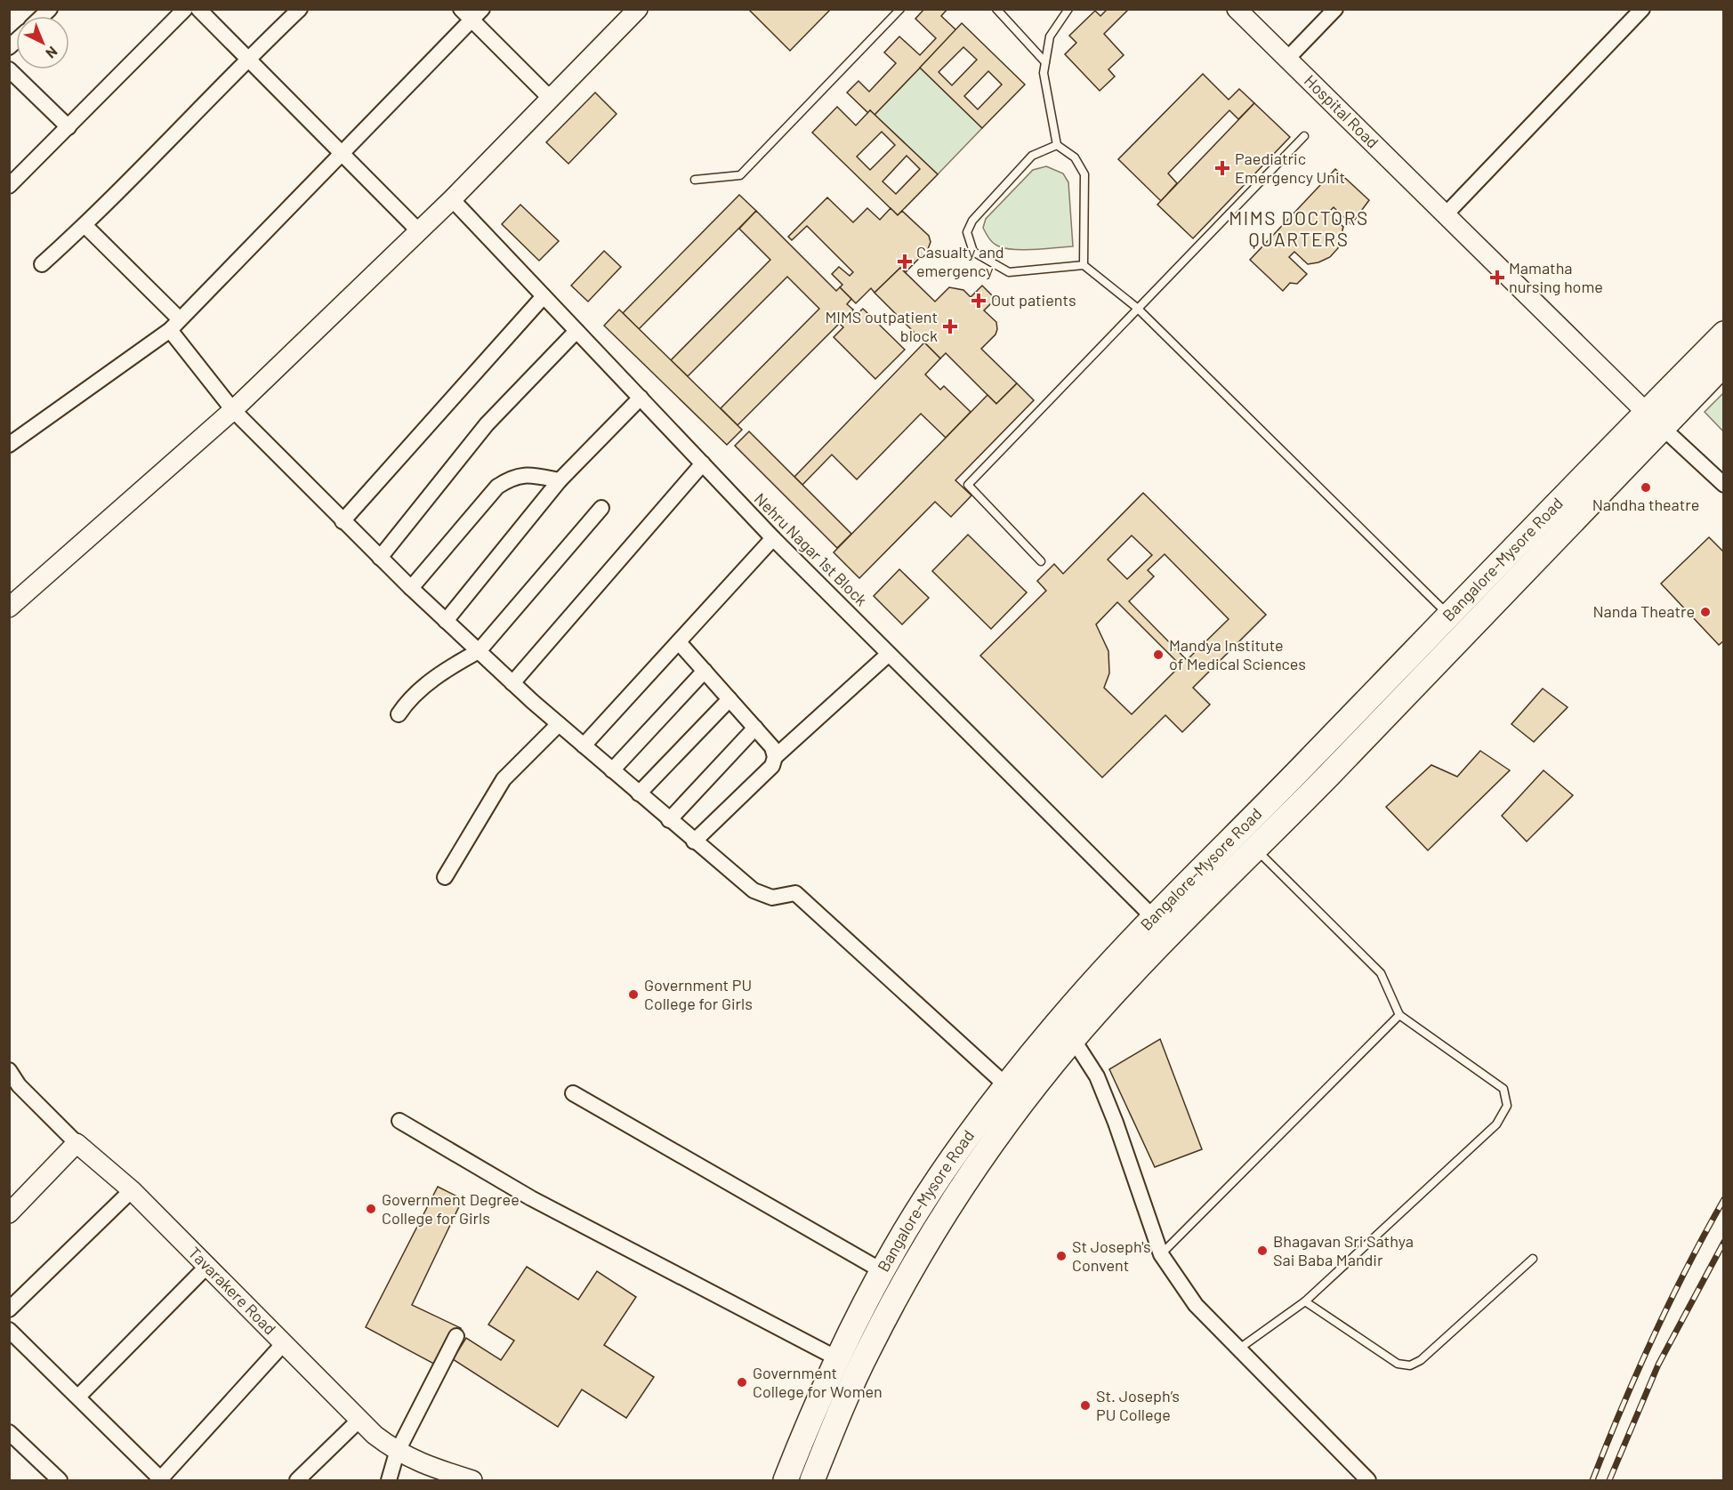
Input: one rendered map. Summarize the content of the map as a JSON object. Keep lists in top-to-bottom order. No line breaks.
{"streets":{"main road":["Bangalore-Mysore Road"],"street":["Hospital Road","Nehru Nagar 1st Block","Tavarakere Road"]},"crossings":[["Hospital Road","Bangalore-Mysore Road"],["Nehru Nagar 1st Block","Bangalore-Mysore Road"]],"districts":["MIMS DOCTORS QUARTERS"],"places":{"health":["Paediatric Emergency Unit","Casualty and emergency","Mamatha nursing home","Out patients","MIMS outpatient block"],"other":["Nandha theatre","Nanda Theatre","Mandya Institute of Medical Sciences","Government PU College for Girls","Government Degree College for Girls","Bhagavan Sri Sathya Sai Baba Mandir","St Joseph's Convent","Government College for Women","St. Joseph’s PU College"]},"north":"bottom right"}
